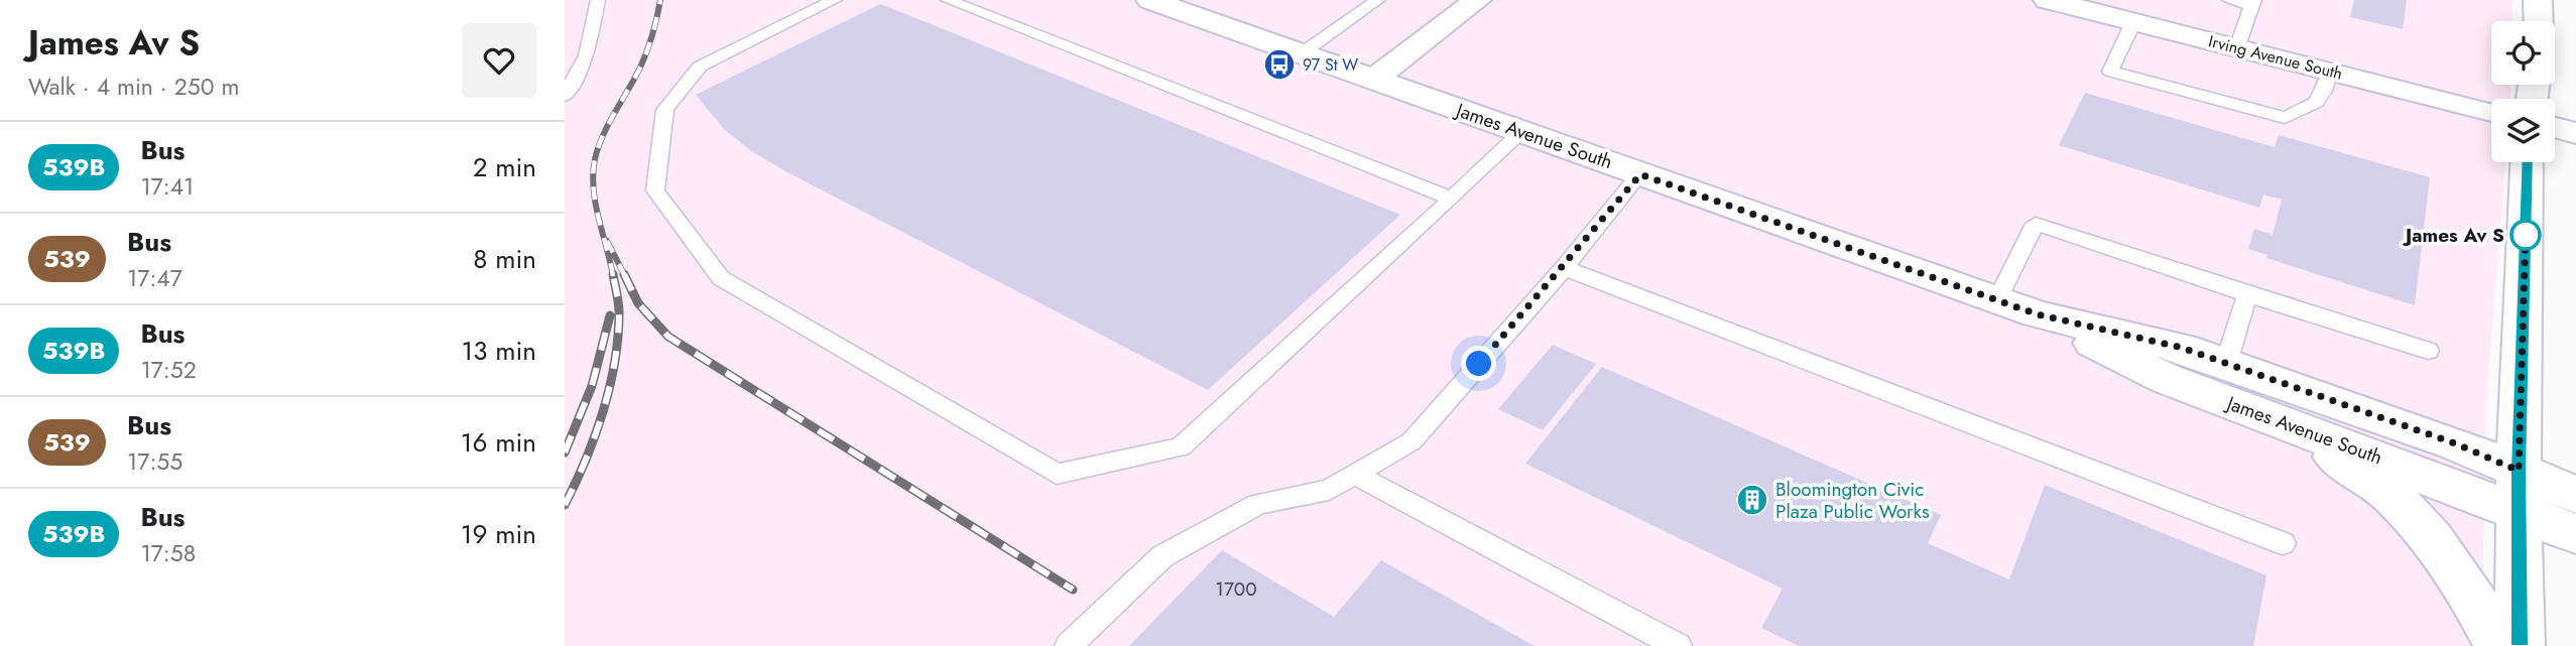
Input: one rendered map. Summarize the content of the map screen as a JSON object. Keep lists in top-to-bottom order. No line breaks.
{"streets":{"street":["Irving Avenue South","James Avenue South"]},"places":{"bus stop":["97 St W"],"other":["James Av S"],"building":["Bloomington Civic Plaza Public Works"]},"lines":["bus line 539B"],"house_numbers":["1700"],"page":{"heading":["James Av S","Walk · 4 min · 250 m"],"list":[{"mark":"539B","name":"Bus","note":"17:41","value":"2 min"},{"mark":"539","name":"Bus","note":"17:47","value":"8 min"},{"mark":"539B","name":"Bus","note":"17:52","value":"13 min"},{"mark":"539","name":"Bus","note":"17:55","value":"16 min"},{"mark":"539B","name":"Bus","note":"17:58","value":"19 min"}]}}
